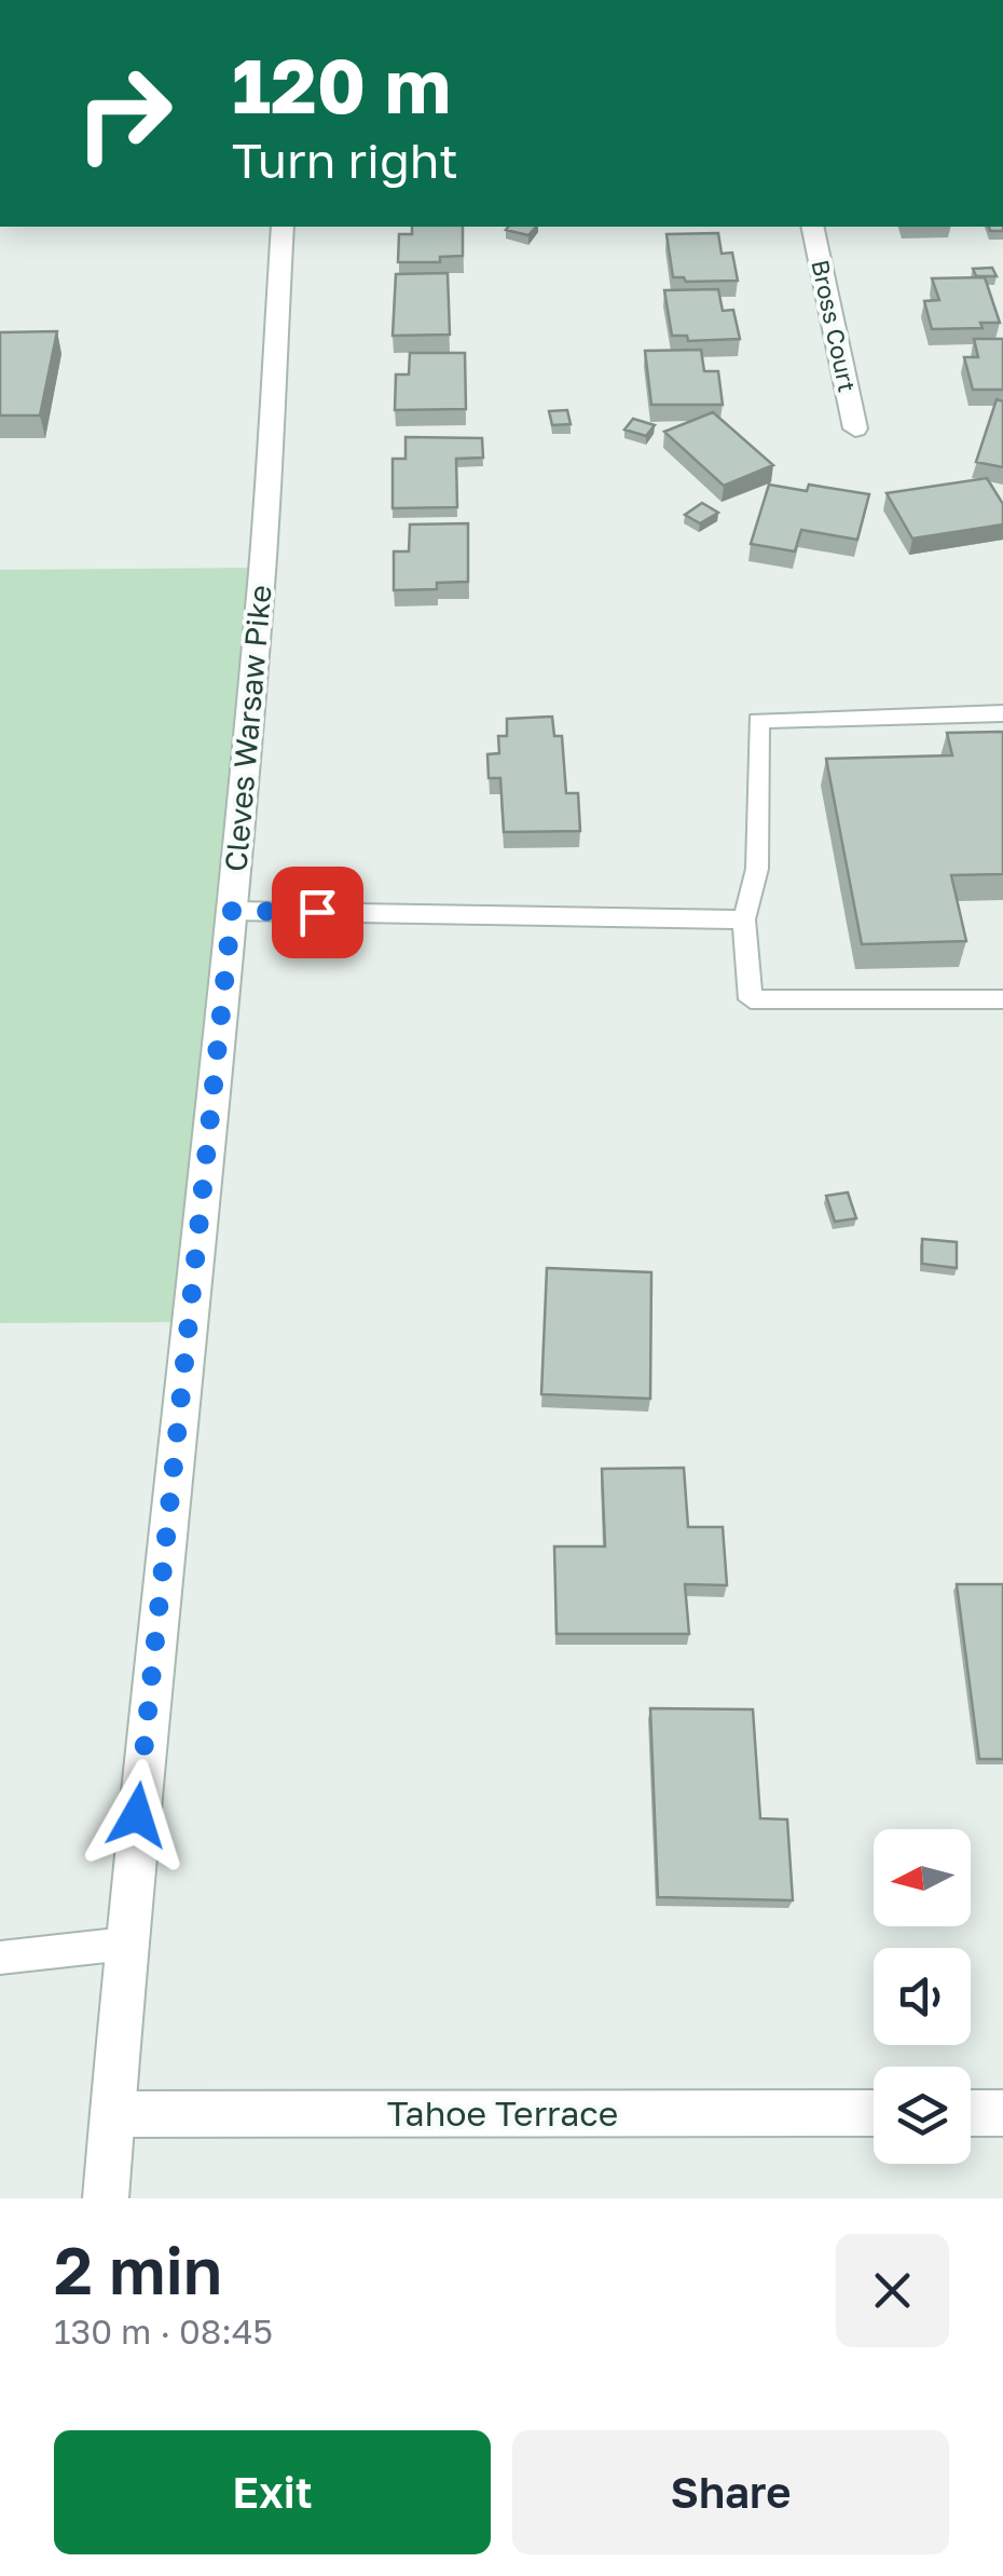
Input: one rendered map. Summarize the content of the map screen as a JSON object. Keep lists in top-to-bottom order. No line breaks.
{"streets":{"street":["Bross Court","Cleves Warsaw Pike","Tahoe Terrace"]},"crossings":[["Cleves Warsaw Pike","Tahoe Terrace"]],"north":"left","page":{"turn":["120 m","Turn right"],"heading":["2 min","130 m · 08:45"],"buttons":["Exit","Share"]}}
